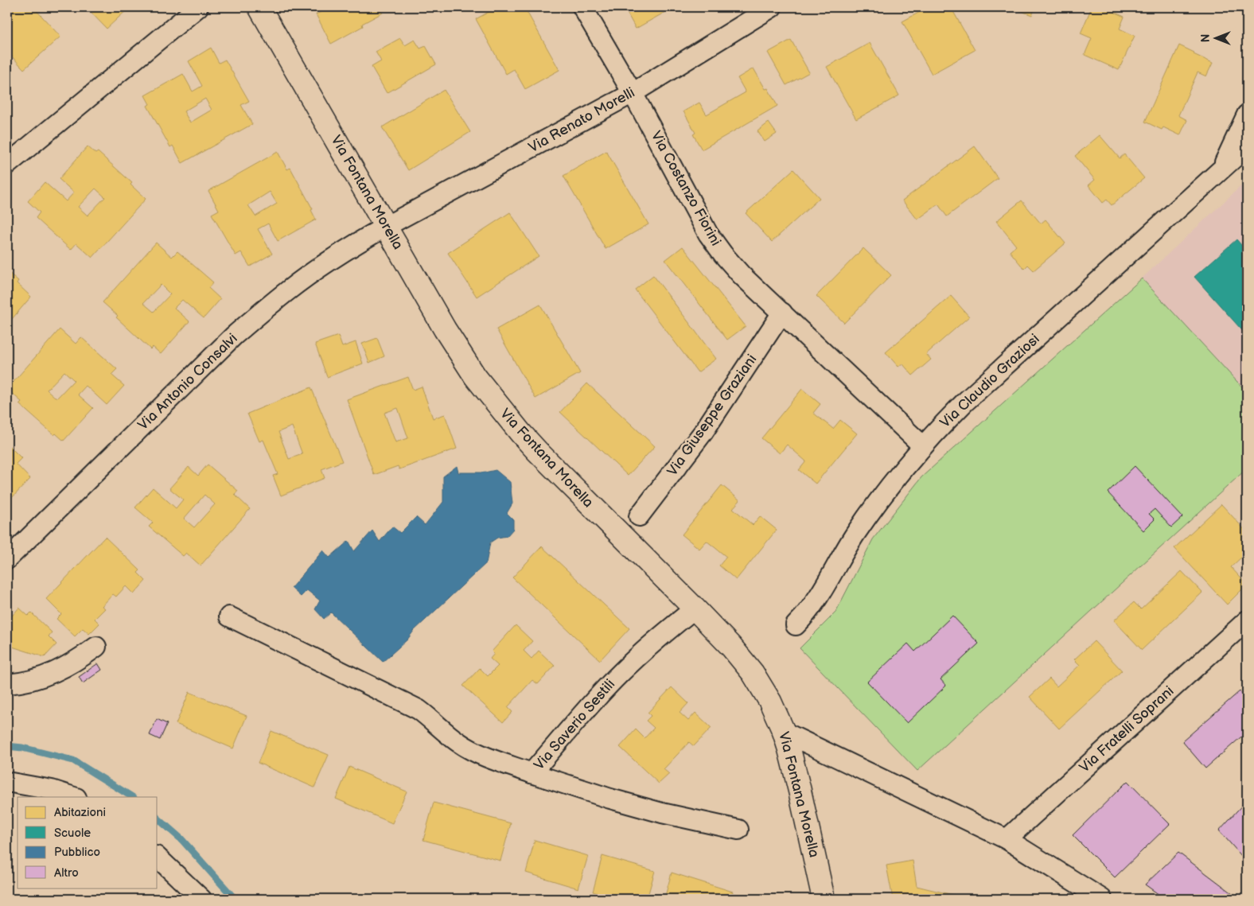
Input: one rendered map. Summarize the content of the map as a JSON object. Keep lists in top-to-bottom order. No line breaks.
{"streets":{"street":["Via Renato Morelli","Via Costanzo Fiorini","Via Fontana Morella","Via Claudio Graziosi","Via Antonio Consalvi","Via Giuseppe Graziani","Via Saverio Sestili","Via Fratelli Soprani"]},"crossings":[["Via Renato Morelli","Via Costanzo Fiorini"],["Via Renato Morelli","Via Fontana Morella"],["Via Renato Morelli","Via Antonio Consalvi"],["Via Costanzo Fiorini","Via Claudio Graziosi"],["Via Costanzo Fiorini","Via Giuseppe Graziani"],["Via Fontana Morella","Via Antonio Consalvi"],["Via Fontana Morella","Via Saverio Sestili"]],"legend":["Abitazioni","Scuole","Pubblico","Altro"],"north":"left"}
